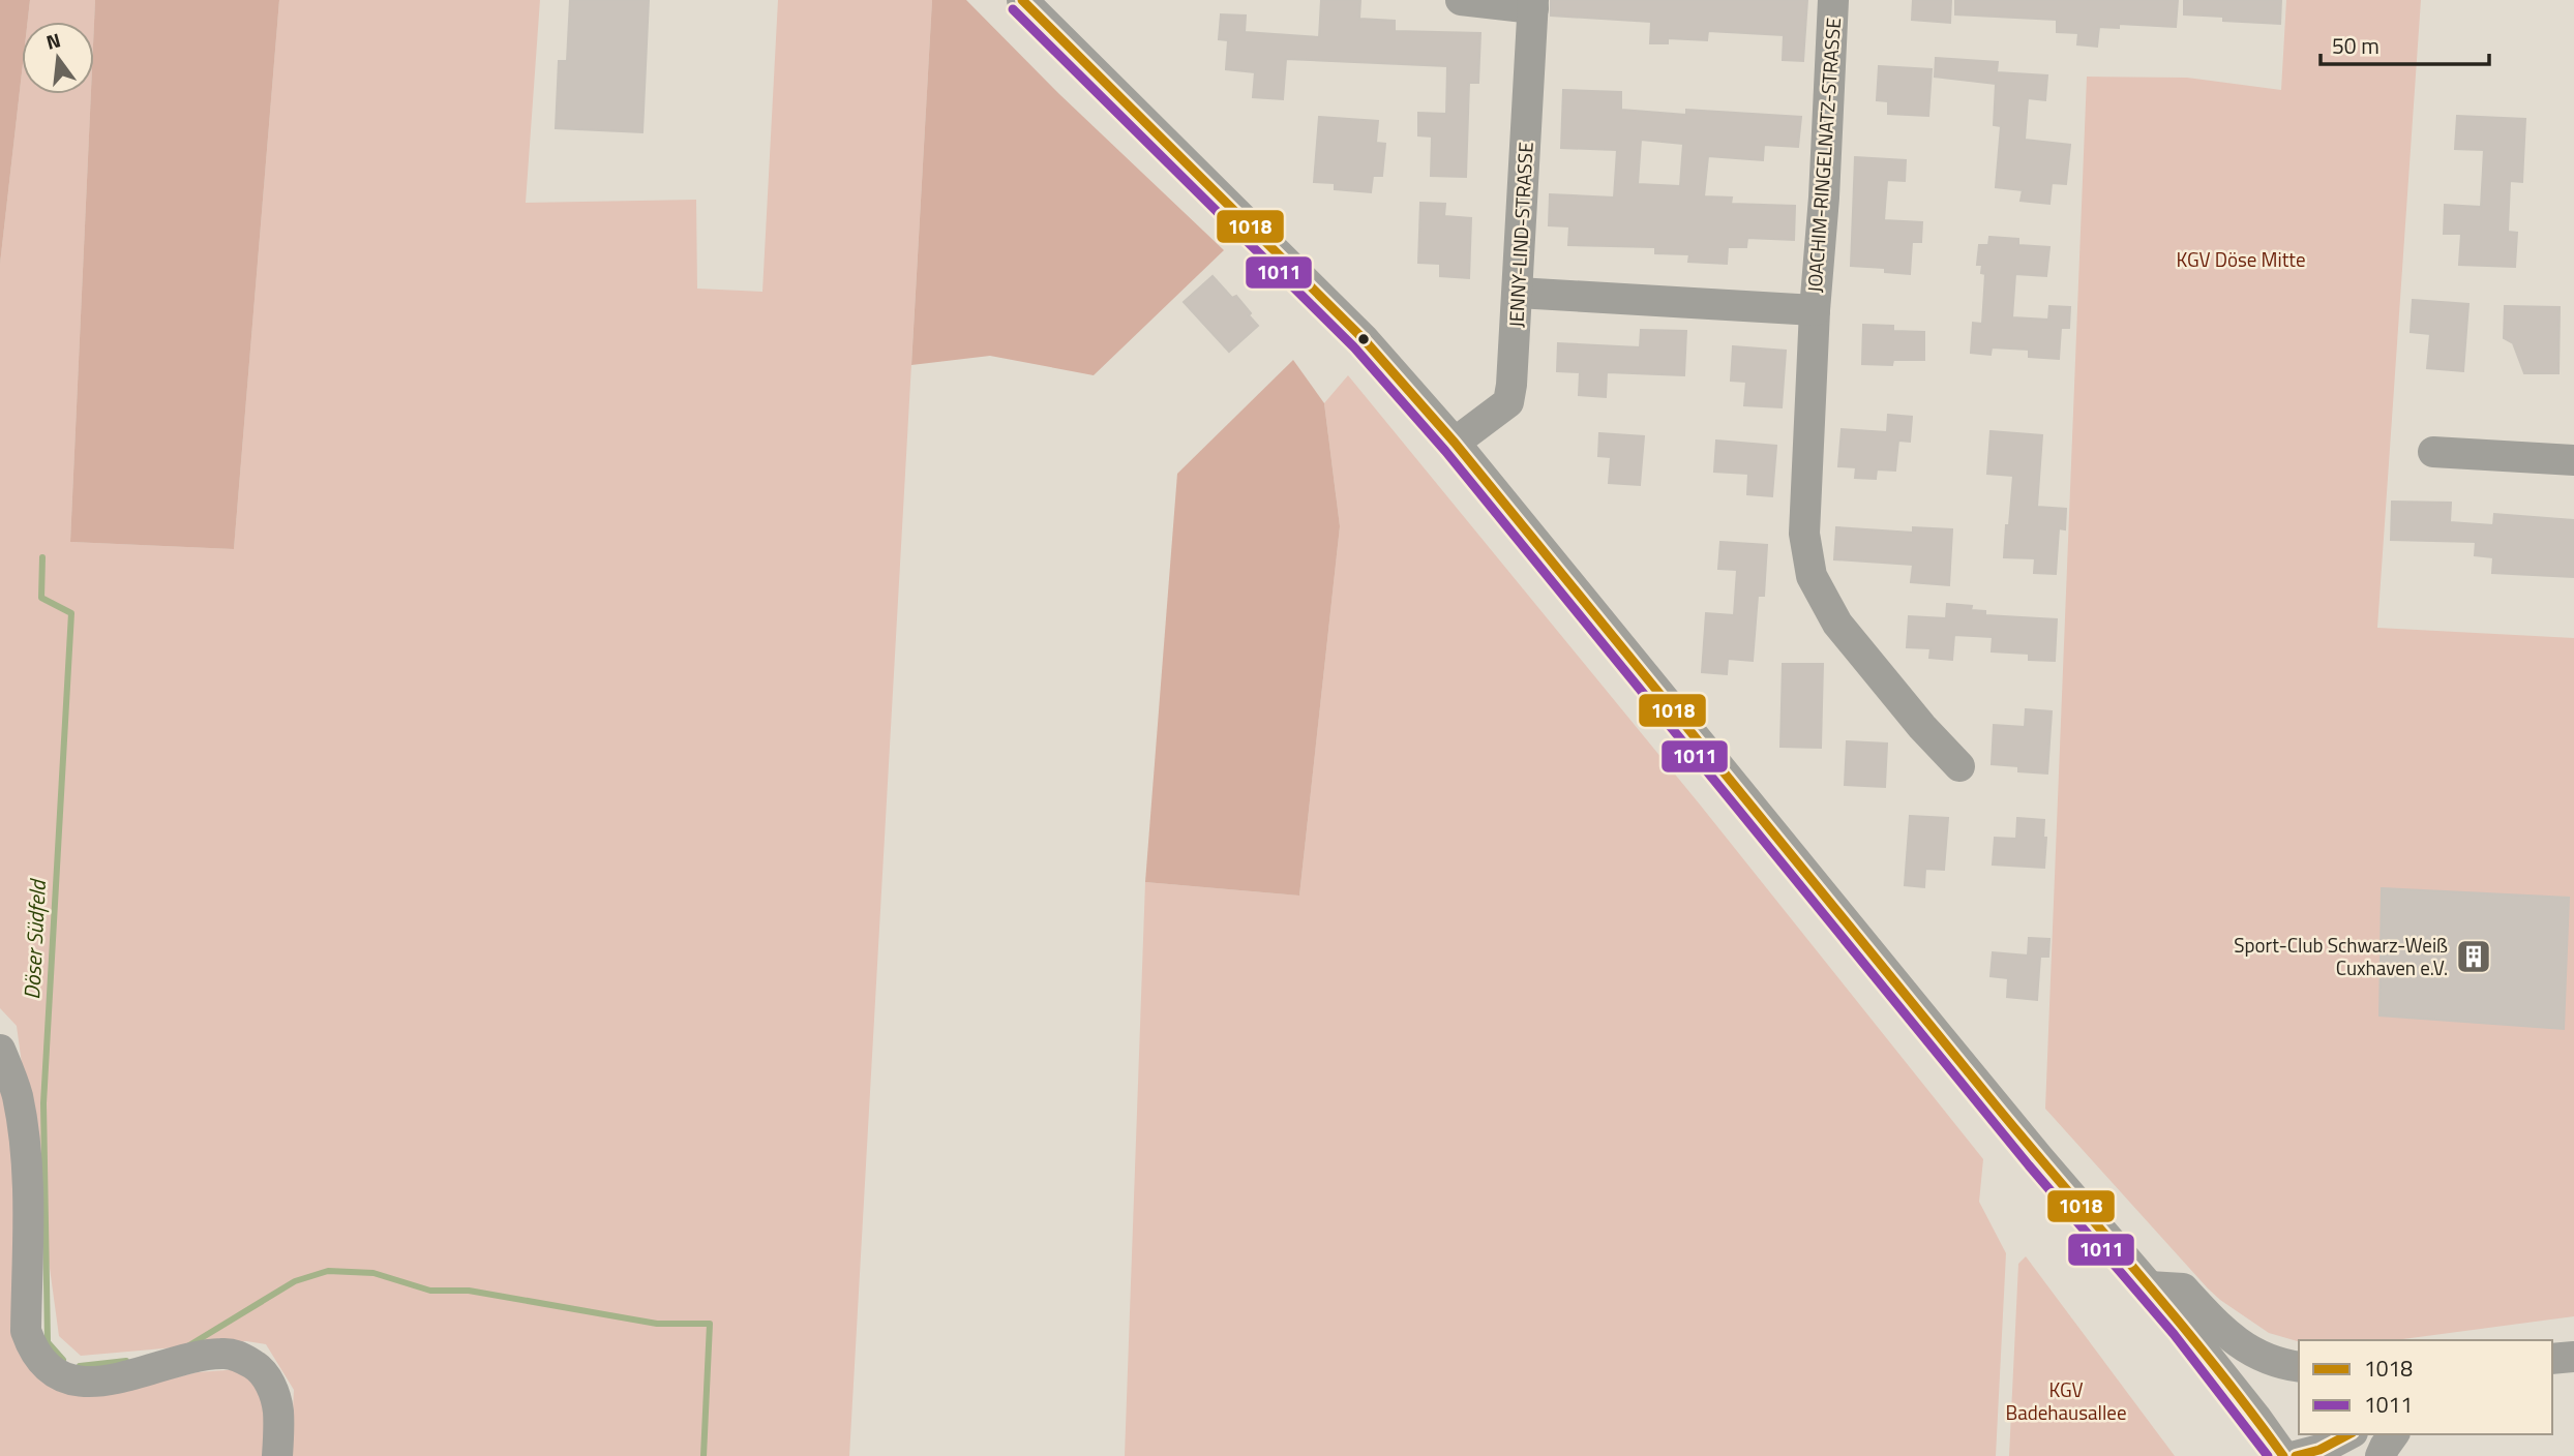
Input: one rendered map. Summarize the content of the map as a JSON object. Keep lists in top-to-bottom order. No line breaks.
{"streets":{"street":["JOACHIM-RINGELNATZ-STRASSE","JENNY-LIND-STRASSE"]},"crossings":[["JOACHIM-RINGELNATZ-STRASSE","JENNY-LIND-STRASSE"]],"water":["Döser Südfeld"],"parks":["KGV Döse Mitte","KGV Badehausallee"],"places":{"building":["Sport-Club Schwarz-Weiß Cuxhaven e.V."]},"lines":["transit line 1018","transit line 1011"],"legend":["1018","1011"],"scale_bar":"50 m","north":"top"}
